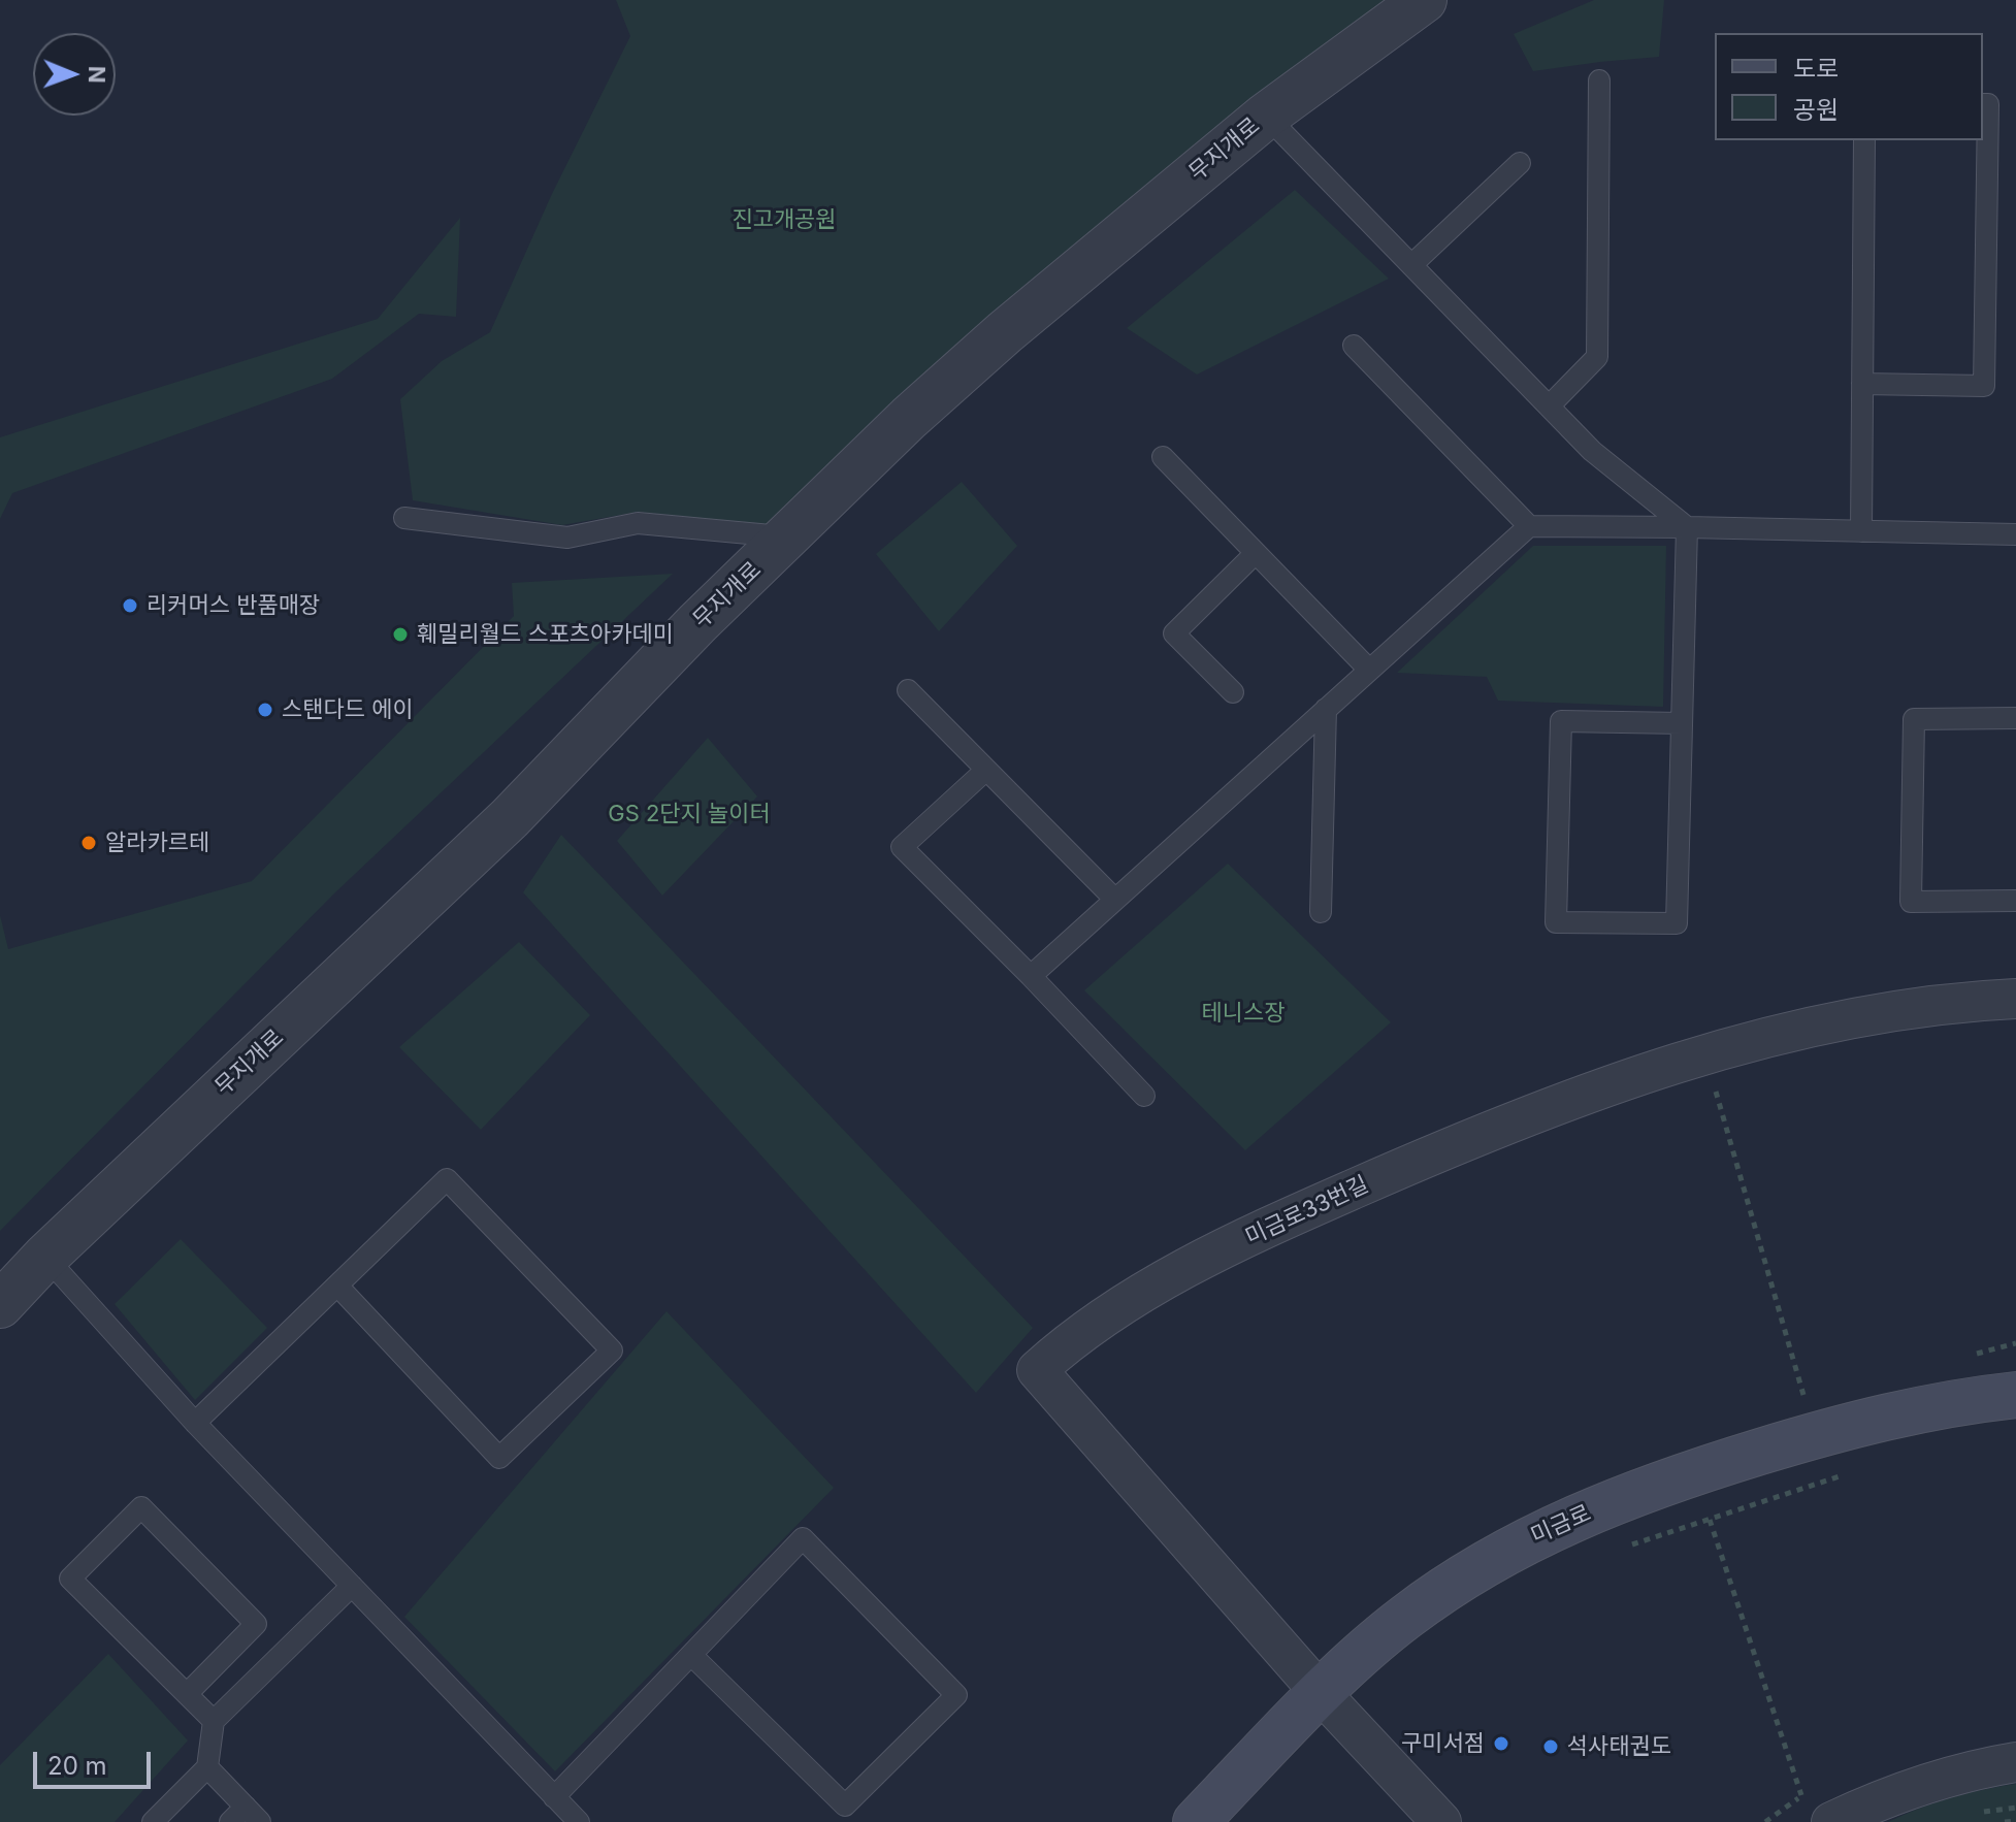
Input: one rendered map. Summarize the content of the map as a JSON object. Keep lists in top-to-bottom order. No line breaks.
{"streets":{"main road":["미금로"],"street":["무지개로","미금로33번길"]},"crossings":[["미금로33번길","미금로"]],"parks":["진고개공원","GS 2단지 놀이터","테니스장"],"places":["리커머스 반품매장","훼밀리월드 스포츠아카데미","스탠다드 에이","알라카르테","구미서점","석사태권도"],"legend":["도로","공원"],"scale_bar":"20 m","north":"right"}
